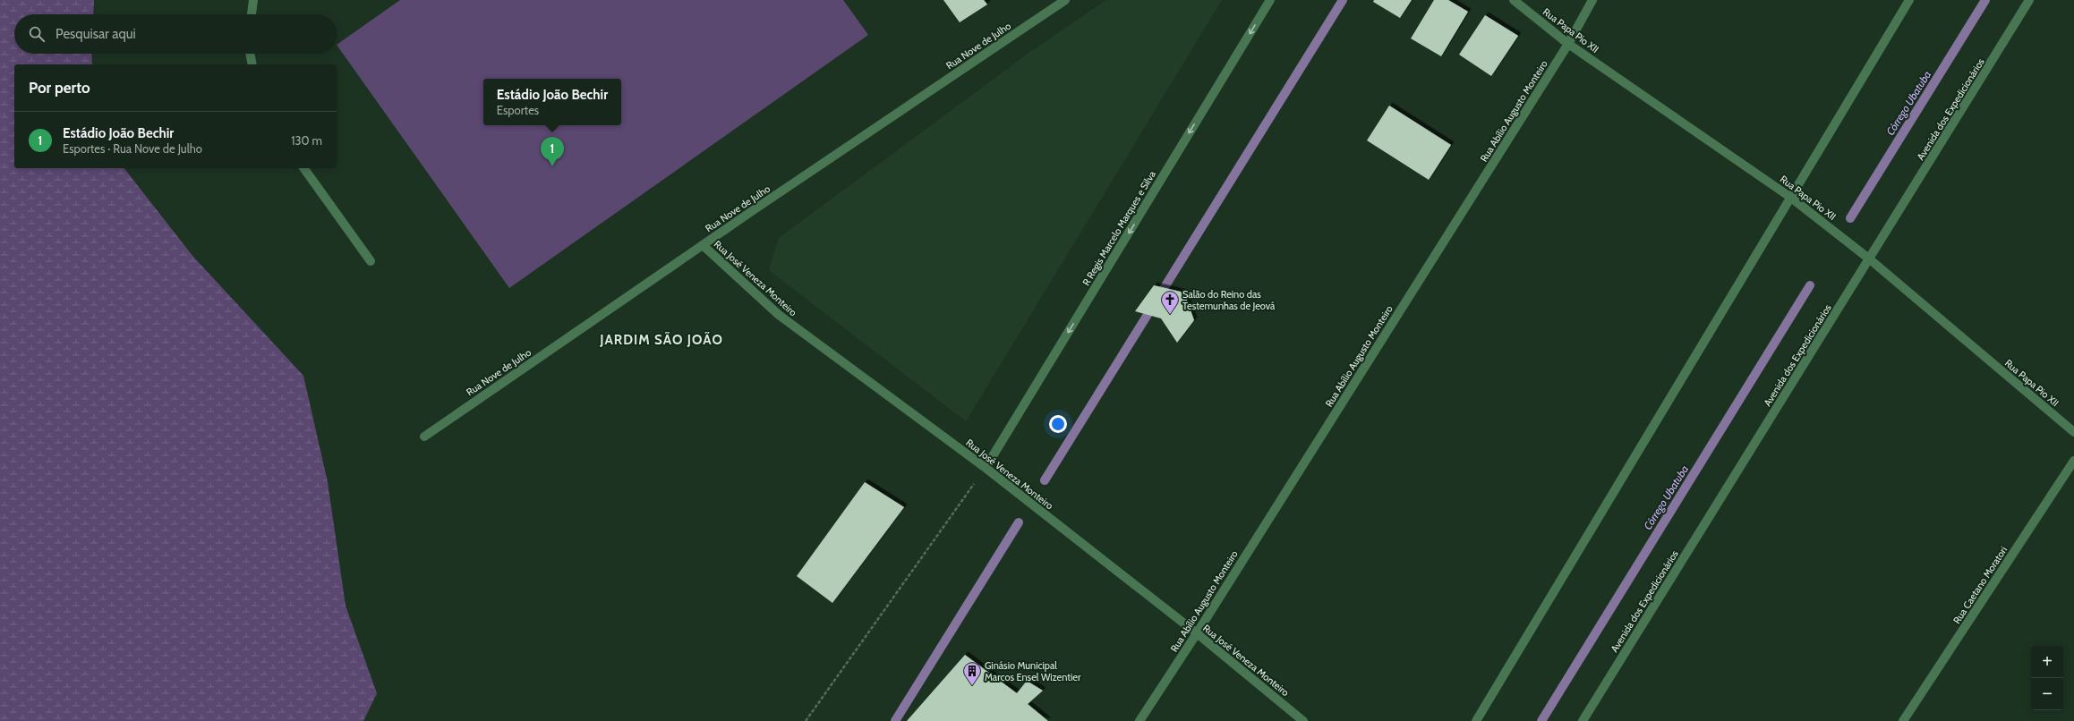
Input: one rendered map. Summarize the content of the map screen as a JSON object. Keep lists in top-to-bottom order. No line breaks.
{"streets":{"street":["Rua Papa Pio XII","Rua Nove de Julho","Avenida dos Expedicionários","Rua Abílio Augusto Monteiro","R Regis Marcelo Marques e Silva","Rua José Veneza Monteiro","Rua Caetano Moratori"]},"crossings":[["Rua Papa Pio XII","Avenida dos Expedicionários"],["Rua Papa Pio XII","Rua Abílio Augusto Monteiro"],["Rua Nove de Julho","Rua José Veneza Monteiro"],["Rua Abílio Augusto Monteiro","Rua José Veneza Monteiro"],["R Regis Marcelo Marques e Silva","Rua José Veneza Monteiro"]],"one_way":["R Regis Marcelo Marques e Silva"],"districts":["JARDIM SÃO JOÃO"],"water":["Córrego Ubatuba"],"places":{"church":["Salão do Reino das Testemunhas de Jeová"],"building":["Ginásio Municipal Marcos Ensel Wizentier"]},"page":{"search":"Pesquisar aqui","heading":"Por perto","popup":["Estádio João Bechir","Esportes"],"list":[{"mark":"1","name":"Estádio João Bechir","note":"Esportes · Rua Nove de Julho","value":"130 m"}],"pins":"1","map_buttons":["+","−"]}}
